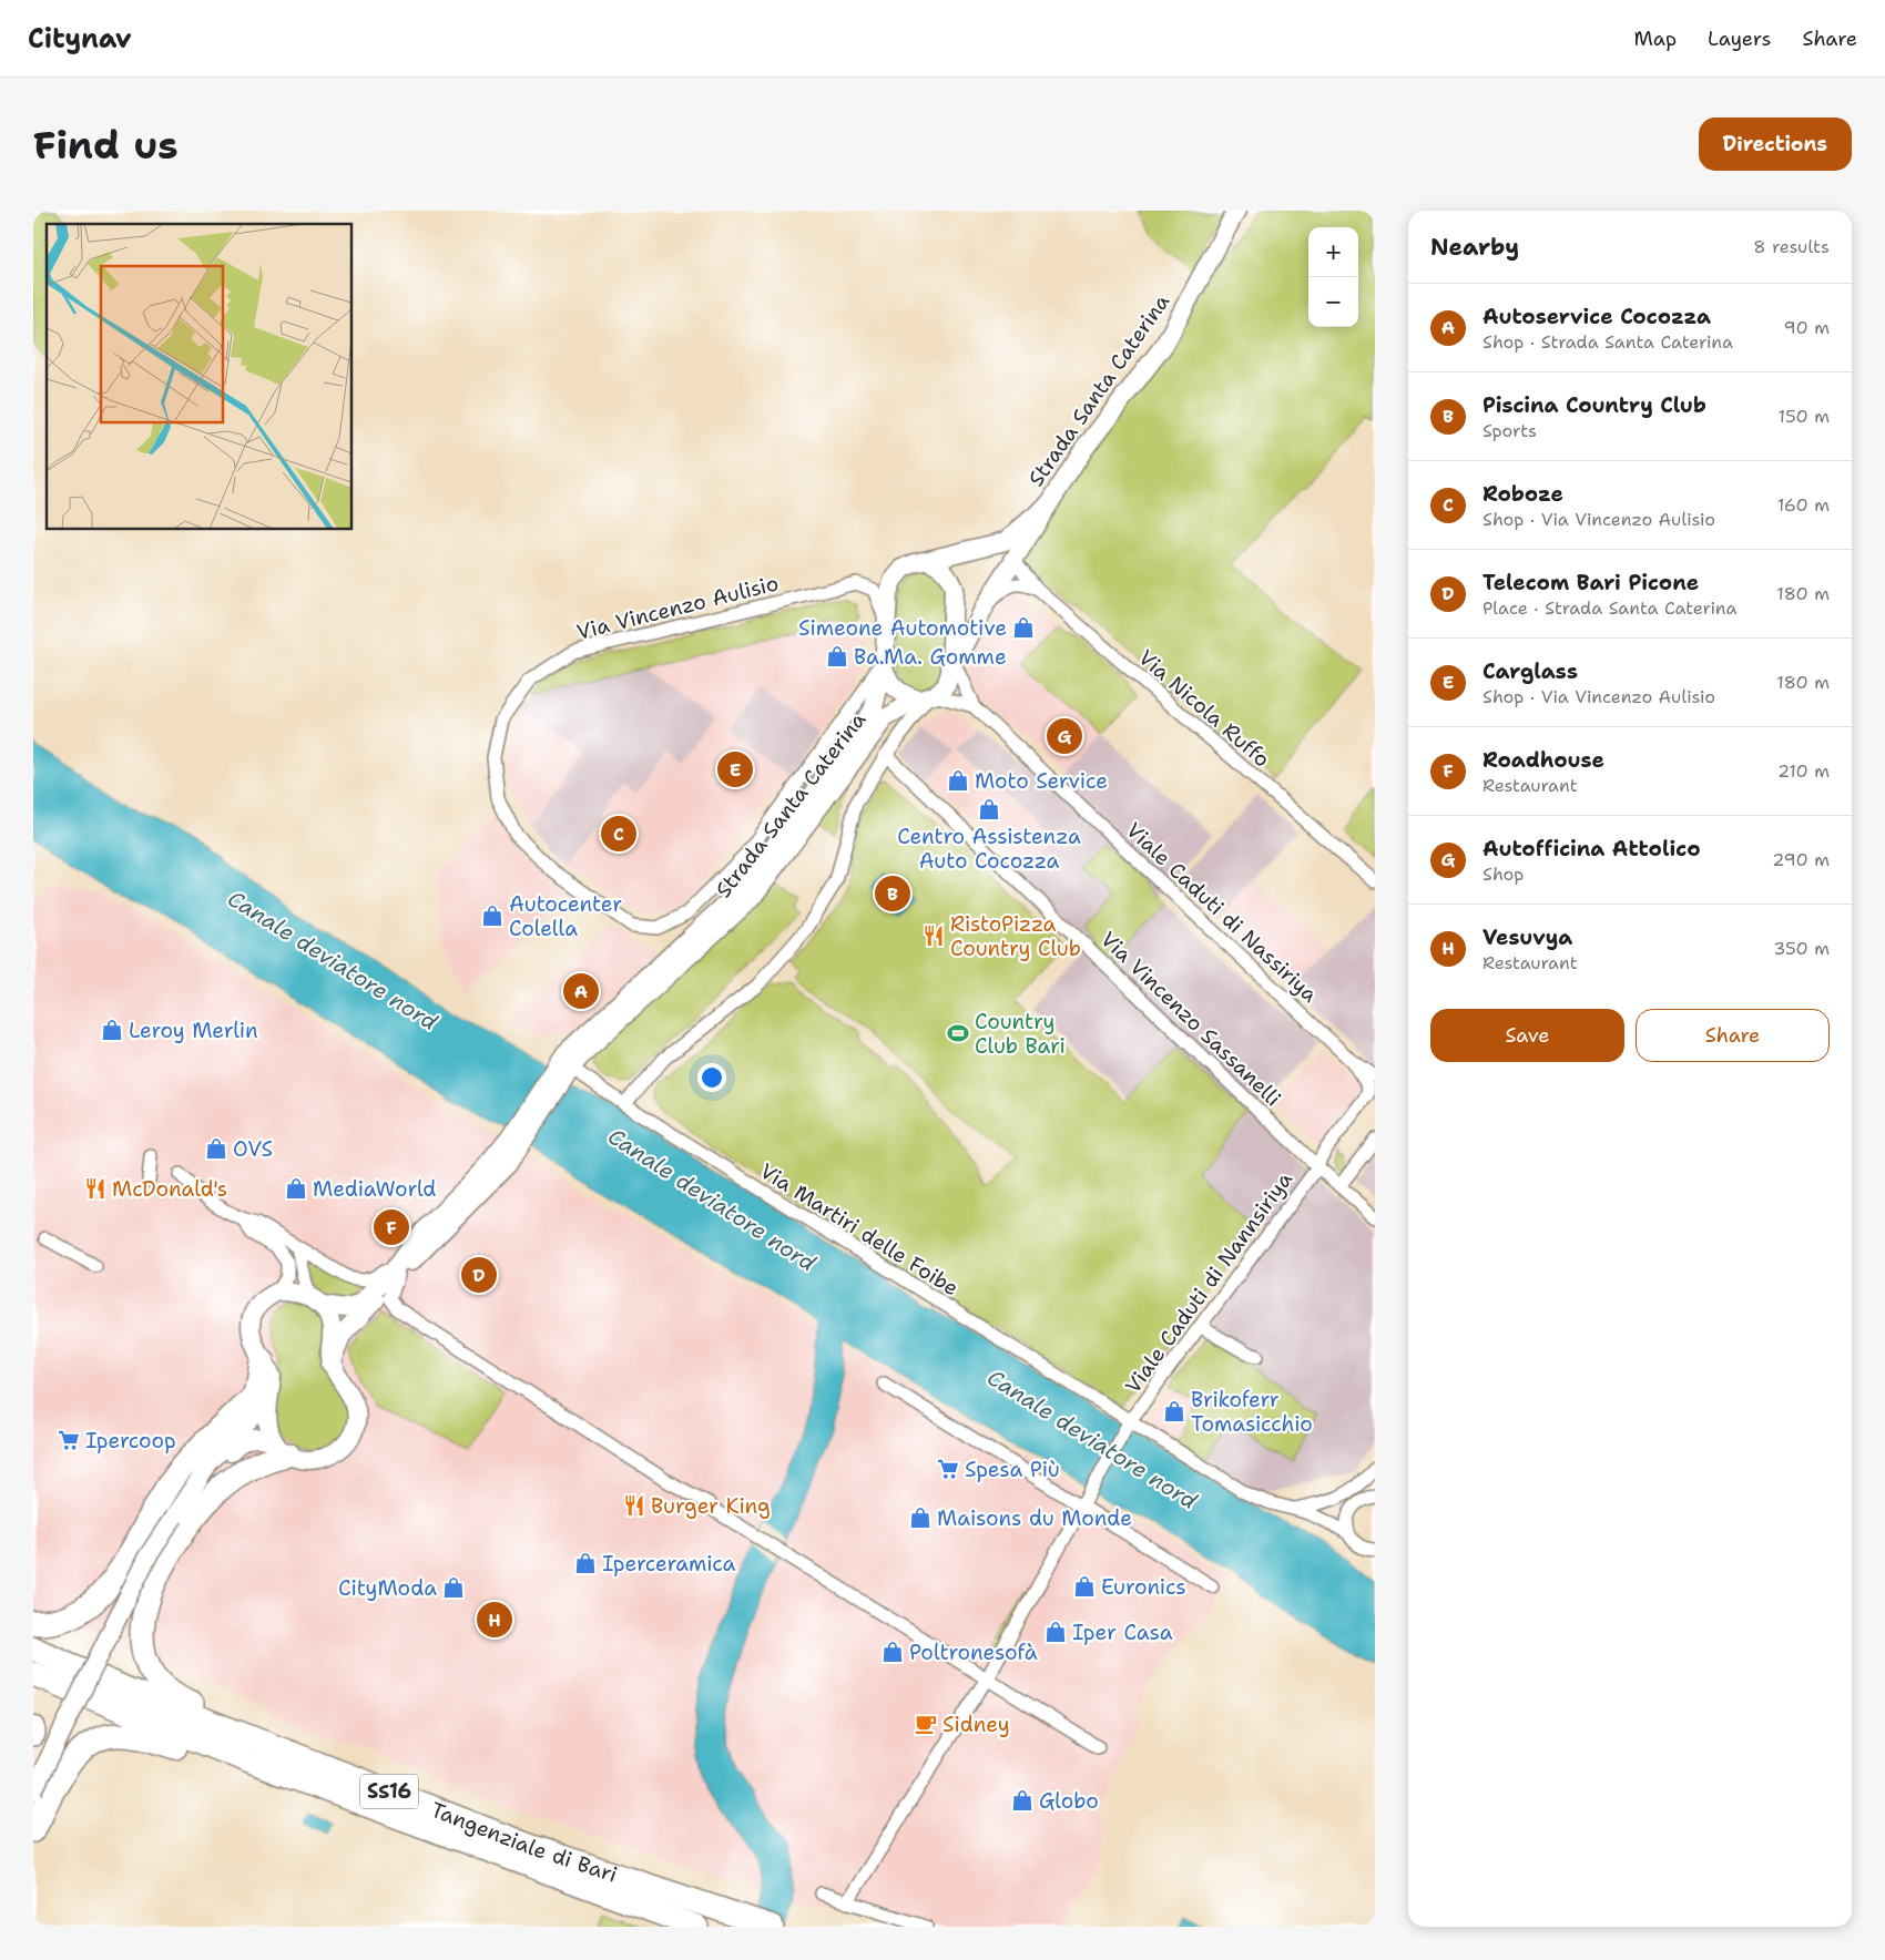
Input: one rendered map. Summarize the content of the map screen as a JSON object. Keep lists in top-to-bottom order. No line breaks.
{"streets":{"highway":["SS16","Tangenziale di Bari"],"street":["Strada Santa Caterina","Via Vincenzo Aulisio","Via Nicola Ruffo","Viale Caduti di Nassiriya","Via Vincenzo Sassanelli","Via Martiri delle Foibe","Viale Caduti di Nannsiriya"]},"crossings":[["Strada Santa Caterina","Via Vincenzo Aulisio"],["Strada Santa Caterina","Via Nicola Ruffo"],["Strada Santa Caterina","Via Vincenzo Sassanelli"],["Strada Santa Caterina","Via Martiri delle Foibe"],["Viale Caduti di Nassiriya","Via Vincenzo Sassanelli"],["Viale Caduti di Nassiriya","Viale Caduti di Nannsiriya"],["Via Vincenzo Sassanelli","Viale Caduti di Nannsiriya"],["Via Martiri delle Foibe","Viale Caduti di Nannsiriya"]],"water":["Canale deviatore nord"],"places":{"shop":["Simeone Automotive","Ba.Ma. Gomme","Moto Service","Centro Assistenza Auto Cocozza","Autocenter Colella","Leroy Merlin","OVS","MediaWorld","Brikoferr Tomasicchio","Maisons du Monde","Iperceramica","Euronics","CityModa","Iper Casa","Poltronesofà","Globo"],"restaurant":["RistoPizza Country Club","McDonald's","Burger King"],"sports":["Country Club Bari"],"supermarket":["Ipercoop","Spesa Più"],"cafe":["Sidney"]},"page":{"header":"Citynav","nav":["Map","Layers","Share"],"buttons":["Directions",["Save","Share"]],"title":"Find us","heading":["Nearby","8 results"],"map_buttons":["+","−"],"list":[{"mark":"A","name":"Autoservice Cocozza","note":"Shop · Strada Santa Caterina","value":"90 m"},{"mark":"B","name":"Piscina Country Club","note":"Sports","value":"150 m"},{"mark":"C","name":"Roboze","note":"Shop · Via Vincenzo Aulisio","value":"160 m"},{"mark":"D","name":"Telecom Bari Picone","note":"Place · Strada Santa Caterina","value":"180 m"},{"mark":"E","name":"Carglass","note":"Shop · Via Vincenzo Aulisio","value":"180 m"},{"mark":"F","name":"Roadhouse","note":"Restaurant","value":"210 m"},{"mark":"G","name":"Autofficina Attolico","note":"Shop","value":"290 m"},{"mark":"H","name":"Vesuvya","note":"Restaurant","value":"350 m"}],"pins":["G","E","C","B","A","F","D","H"]}}
